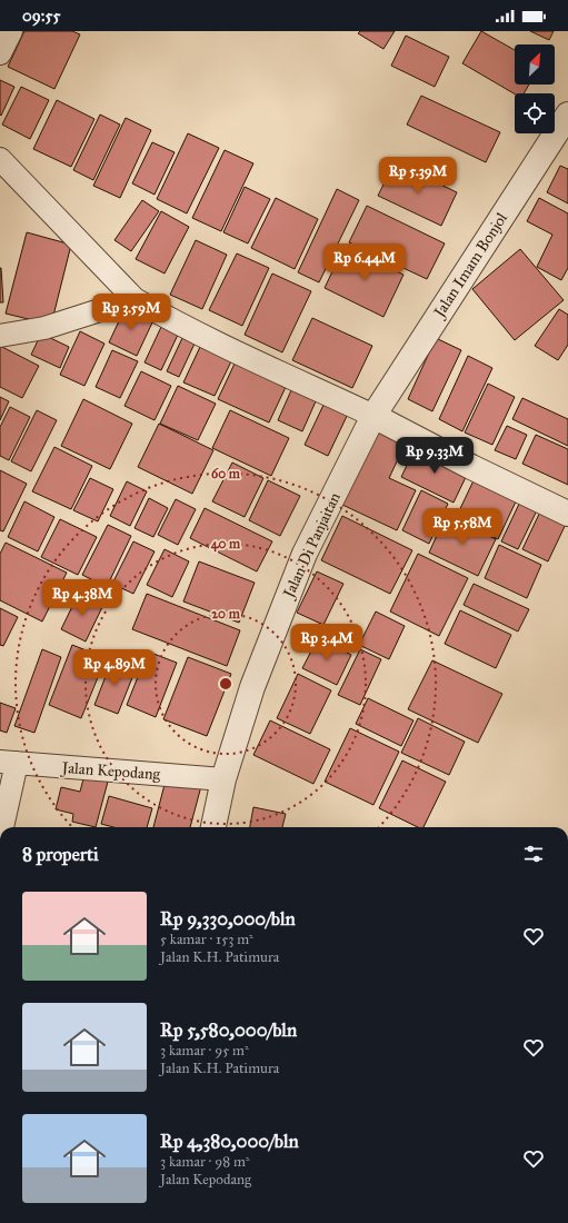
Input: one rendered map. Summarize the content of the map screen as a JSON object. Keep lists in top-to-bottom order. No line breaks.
{"streets":{"street":["Jalan Imam Bonjol","Jalan Di Panjaitan","Jalan Kepodang"]},"crossings":[["Jalan Imam Bonjol","Jalan Di Panjaitan"],["Jalan Di Panjaitan","Jalan Kepodang"]],"north":"top right","page":{"status":"09:55","price":["Rp 5.39M","Rp 6.44M","Rp 3.59M","Rp 9.33M","Rp 5.58M","Rp 4.38M","Rp 3.4M","Rp 4.89M"],"heading":"8 properti","list":[{"name":"Rp 9,330,000/bln","note":"5 kamar · 153 m² · Jalan K.H. Patimura"},{"name":"Rp 5,580,000/bln","note":"3 kamar · 95 m² · Jalan K.H. Patimura"},{"name":"Rp 4,380,000/bln","note":"3 kamar · 98 m² · Jalan Kepodang"}]},"rings":["60 m","40 m","20 m"]}
